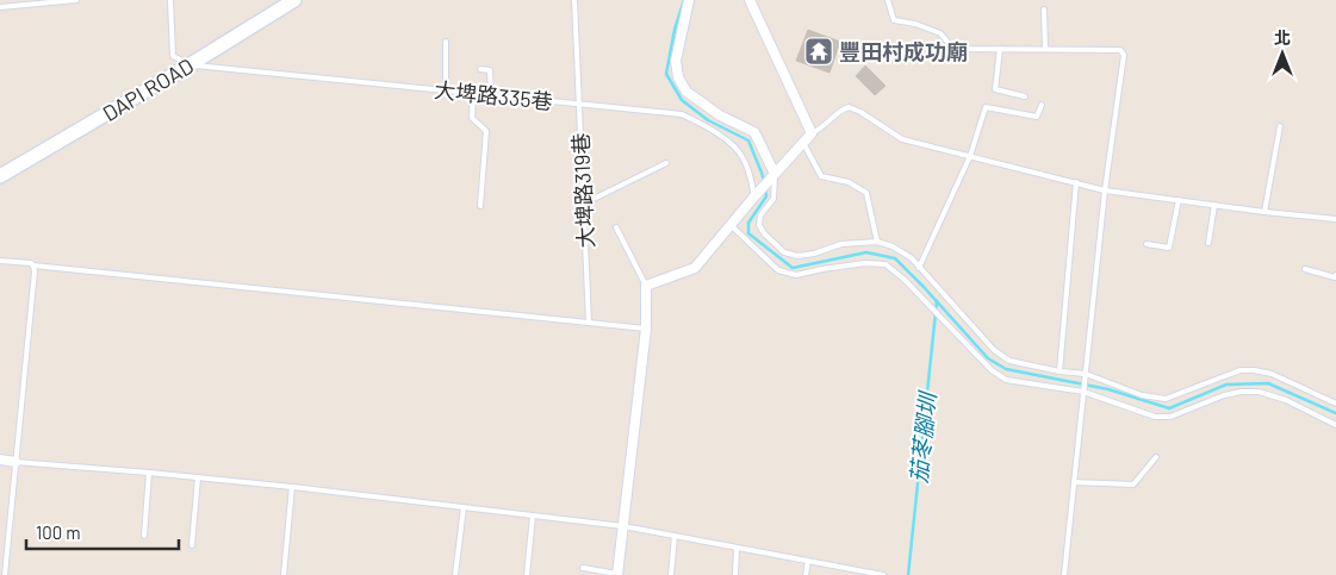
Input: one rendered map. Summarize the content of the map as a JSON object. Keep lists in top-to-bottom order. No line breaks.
{"streets":{"main road":["DAPI ROAD"],"lane":["大埤路335巷","大埤路319巷"]},"crossings":[["DAPI ROAD","大埤路335巷"],["大埤路335巷","大埤路319巷"]],"water":["茄苳腳圳"],"places":{"temple":["豐田村成功廟"]},"scale_bar":"100 m","north":"top"}
